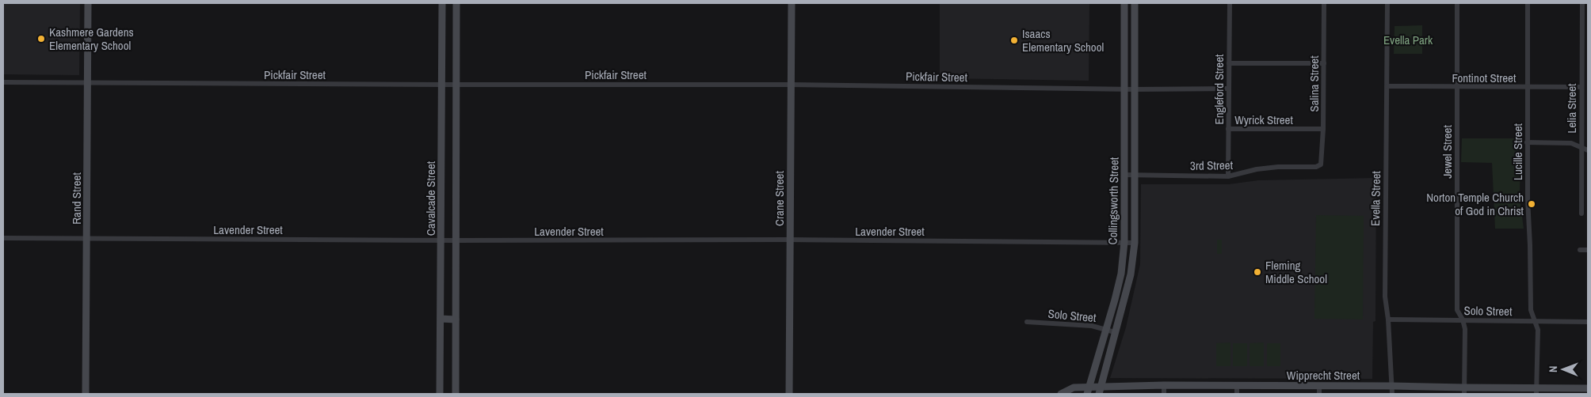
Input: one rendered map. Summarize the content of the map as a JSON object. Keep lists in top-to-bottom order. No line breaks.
{"streets":{"main road":["Rand Street","Cavalcade Street","Crane Street","Collingsworth Street","Wipprecht Street"],"street":["Pickfair Street","Fontinot Street","Salina Street","Engleford Street","Lelia Street","Wyrick Street","Jewel Street","Lucille Street","3rd Street","Evella Street","Lavender Street","Solo Street"]},"crossings":[["Pickfair Street","Engleford Street"],["Pickfair Street","Rand Street"],["Pickfair Street","Cavalcade Street"],["Pickfair Street","Crane Street"],["Pickfair Street","Collingsworth Street"],["Fontinot Street","Lelia Street"],["Fontinot Street","Jewel Street"],["Fontinot Street","Lucille Street"],["Fontinot Street","Evella Street"],["Salina Street","Wyrick Street"],["Salina Street","3rd Street"],["Engleford Street","Wyrick Street"],["Engleford Street","3rd Street"],["Jewel Street","Solo Street"],["Jewel Street","Wipprecht Street"],["Lucille Street","Solo Street"],["Lucille Street","Wipprecht Street"],["3rd Street","Collingsworth Street"],["Rand Street","Lavender Street"],["Cavalcade Street","Lavender Street"],["Crane Street","Lavender Street"],["Evella Street","Solo Street"],["Evella Street","Wipprecht Street"],["Collingsworth Street","Lavender Street"],["Collingsworth Street","Solo Street"],["Collingsworth Street","Wipprecht Street"]],"parks":["Evella Park"],"places":["Kashmere Gardens Elementary School","Isaacs Elementary School","Norton Temple Church of God in Christ","Fleming Middle School"],"north":"left"}
